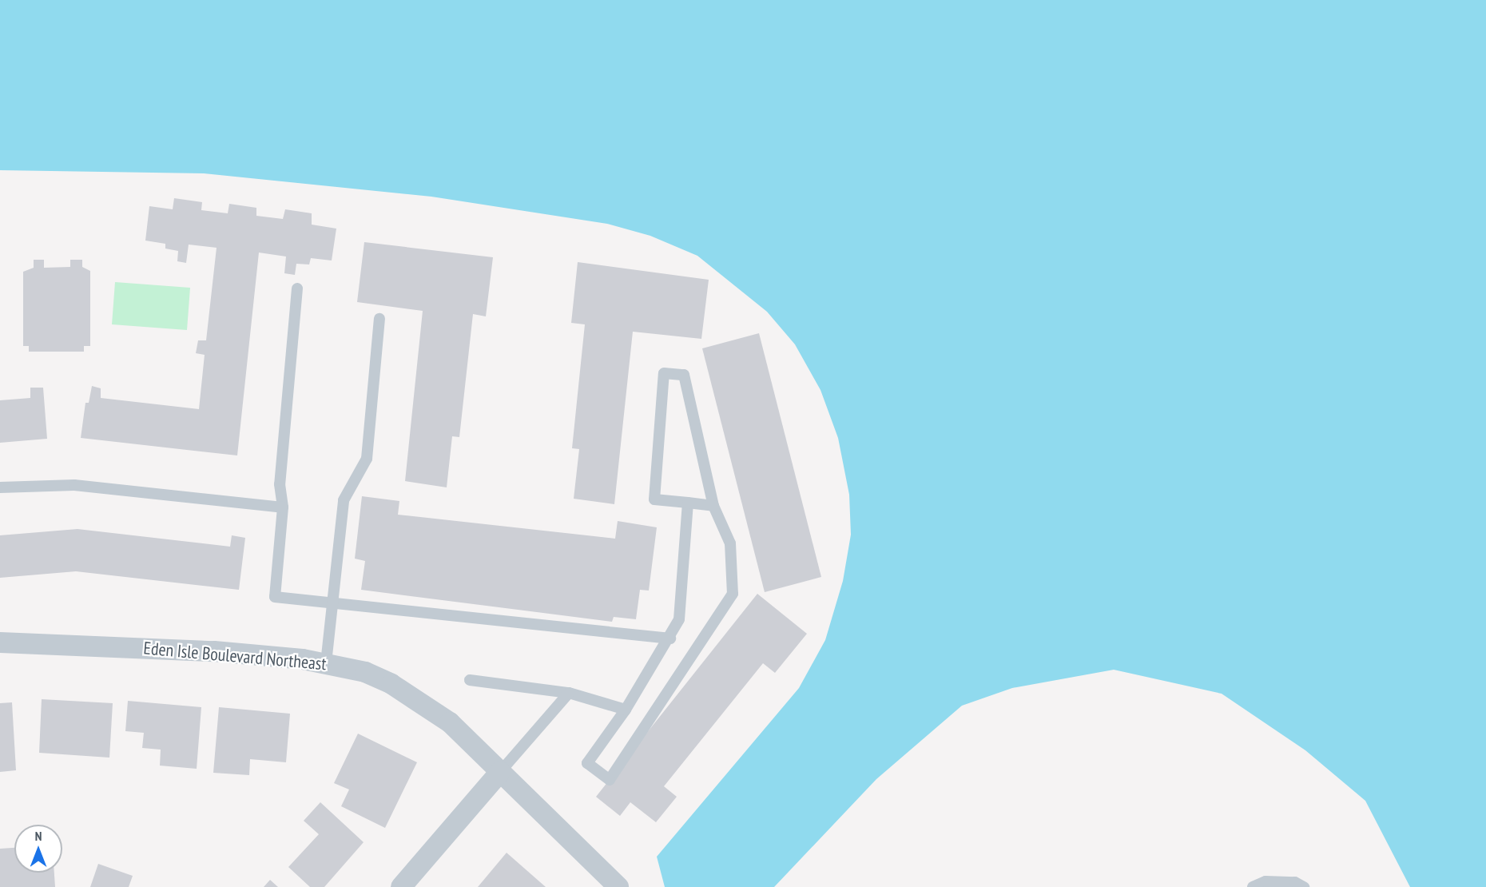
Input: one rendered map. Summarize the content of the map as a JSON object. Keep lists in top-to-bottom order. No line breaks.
{"streets":{"street":["Eden Isle Boulevard Northeast"]},"north":"top"}
